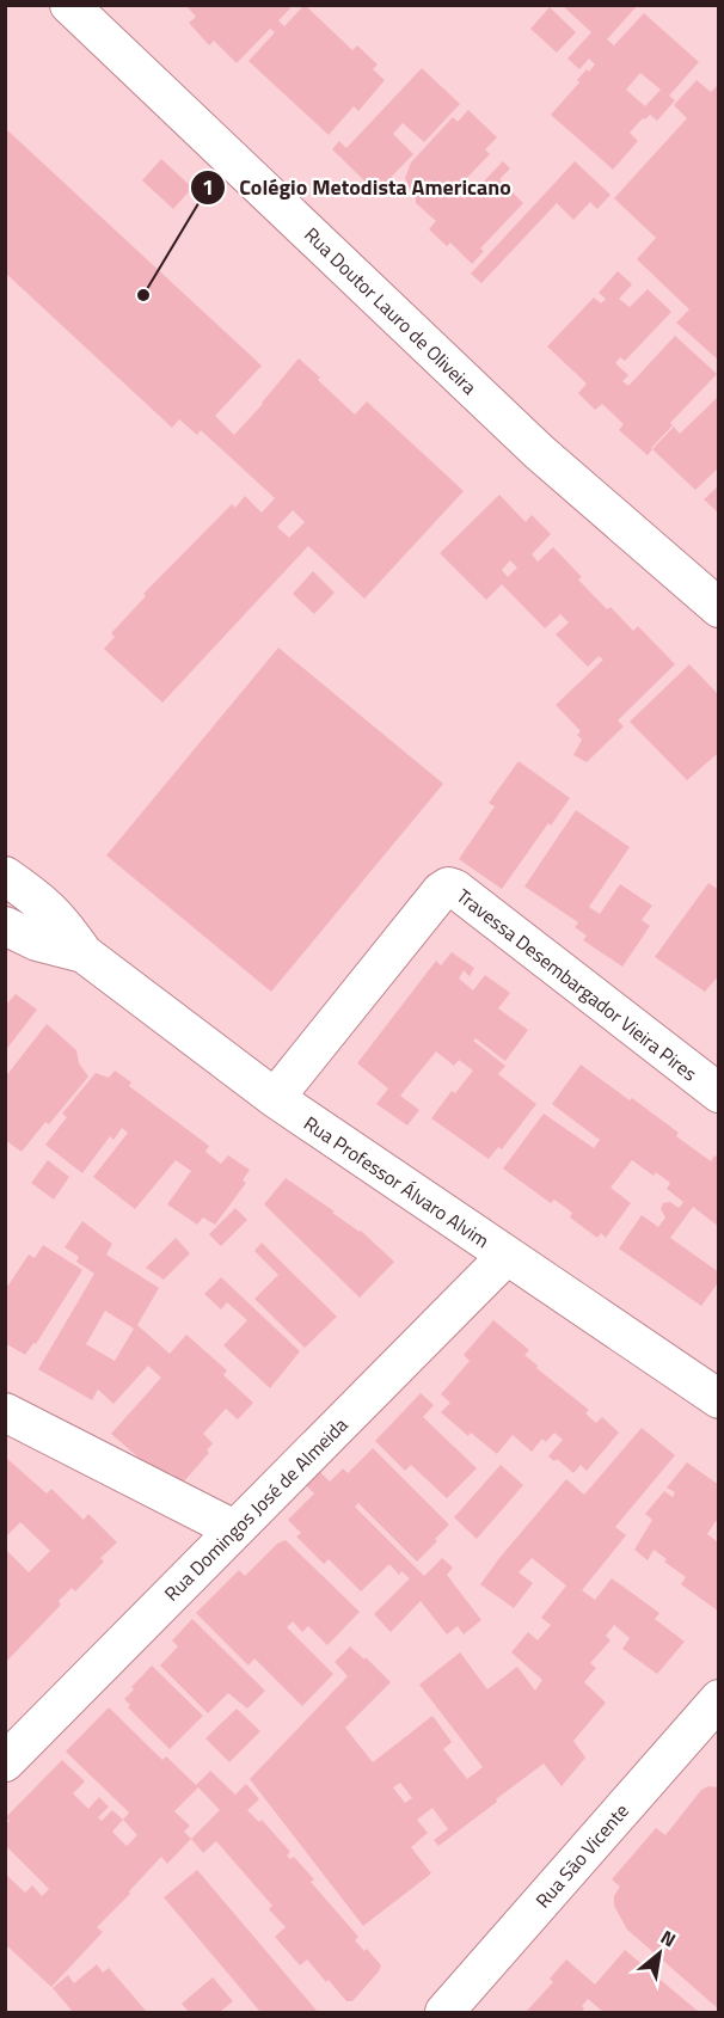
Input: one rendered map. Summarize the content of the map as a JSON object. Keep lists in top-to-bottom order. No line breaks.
{"streets":{"street":["Rua Doutor Lauro de Oliveira","Travessa Desembargador Vieira Pires","Rua Professor Álvaro Alvim","Rua Domingos José de Almeida","Rua São Vicente"]},"crossings":[["Travessa Desembargador Vieira Pires","Rua Professor Álvaro Alvim"],["Rua Professor Álvaro Alvim","Rua Domingos José de Almeida"]],"places":["Colégio Metodista Americano"],"north":"top right"}
